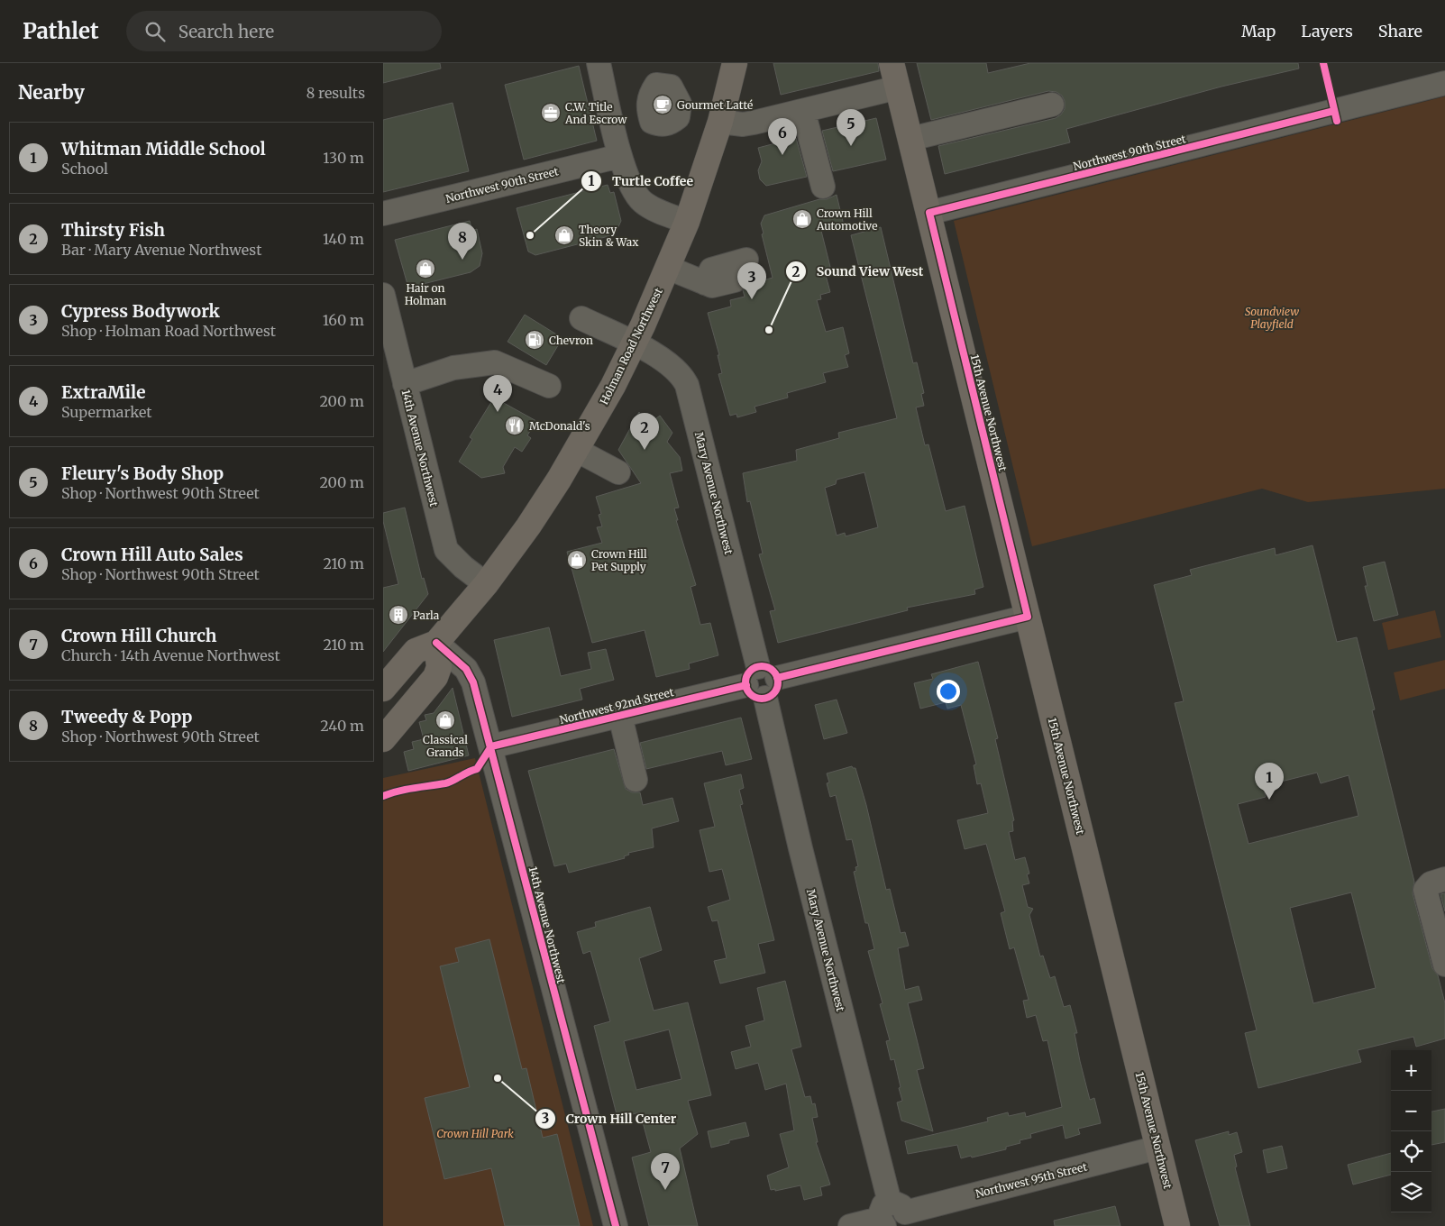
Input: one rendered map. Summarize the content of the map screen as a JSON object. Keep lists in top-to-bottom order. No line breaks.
{"streets":{"main road":["Holman Road Northwest","15th Avenue Northwest"],"street":["Northwest 90th Street","14th Avenue Northwest","Mary Avenue Northwest","Northwest 92nd Street","Northwest 95th Street"]},"crossings":[["Northwest 90th Street","15th Avenue Northwest"],["Holman Road Northwest","14th Avenue Northwest"],["Holman Road Northwest","Mary Avenue Northwest"],["15th Avenue Northwest","Northwest 92nd Street"],["15th Avenue Northwest","Northwest 95th Street"],["14th Avenue Northwest","Northwest 92nd Street"],["Mary Avenue Northwest","Northwest 92nd Street"],["Mary Avenue Northwest","Northwest 95th Street"]],"parks":["Soundview Playfield","Crown Hill Park"],"places":{"cafe":["Gourmet Latté"],"office":["C.W. Title And Escrow"],"shop":["Crown Hill Automotive","Theory Skin & Wax","Hair on Holman","Crown Hill Pet Supply","Classical Grands"],"other":["Turtle Coffee","Sound View West","Crown Hill Center"],"fuel station":["Chevron"],"restaurant":["McDonald's"],"building":["Parla"]},"page":{"header":"Pathlet","search":"Search here","nav":["Map","Layers","Share"],"heading":["Nearby","8 results"],"pins":["5","6","8","3","4","2","1","7"],"list":[{"mark":"1","name":"Whitman Middle School","note":"School","value":"130 m"},{"mark":"2","name":"Thirsty Fish","note":"Bar · Mary Avenue Northwest","value":"140 m"},{"mark":"3","name":"Cypress Bodywork","note":"Shop · Holman Road Northwest","value":"160 m"},{"mark":"4","name":"ExtraMile","note":"Supermarket","value":"200 m"},{"mark":"5","name":"Fleury's Body Shop","note":"Shop · Northwest 90th Street","value":"200 m"},{"mark":"6","name":"Crown Hill Auto Sales","note":"Shop · Northwest 90th Street","value":"210 m"},{"mark":"7","name":"Crown Hill Church","note":"Church · 14th Avenue Northwest","value":"210 m"},{"mark":"8","name":"Tweedy & Popp","note":"Shop · Northwest 90th Street","value":"240 m"}],"map_buttons":["+","−"]}}
